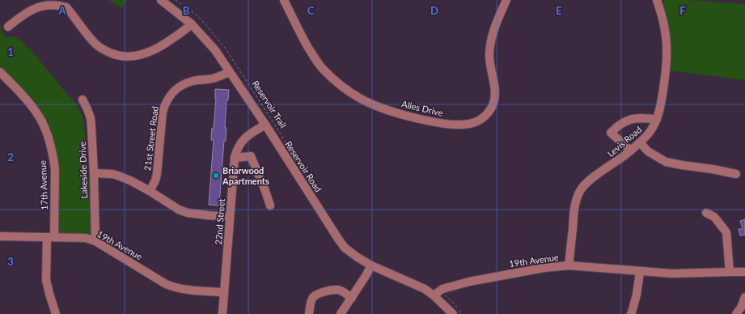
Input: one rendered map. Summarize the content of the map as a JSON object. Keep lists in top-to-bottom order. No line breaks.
{"streets":{"street":["Alles Drive","21st Street Road","Levis Road","Reservoir Road","Lakeside Drive","17th Avenue","22nd Street","19th Avenue"],"path":["Reservoir Trail"]},"crossings":[["21st Street Road","Reservoir Road"],["Levis Road","19th Avenue"],["Reservoir Road","22nd Street"],["Reservoir Road","19th Avenue"],["Lakeside Drive","19th Avenue"],["17th Avenue","19th Avenue"],["22nd Street","19th Avenue"]],"places":["Briarwood Apartments"],"grid":{"columns":["A","B","C","D","E","F"],"rows":["1","2","3"]}}
